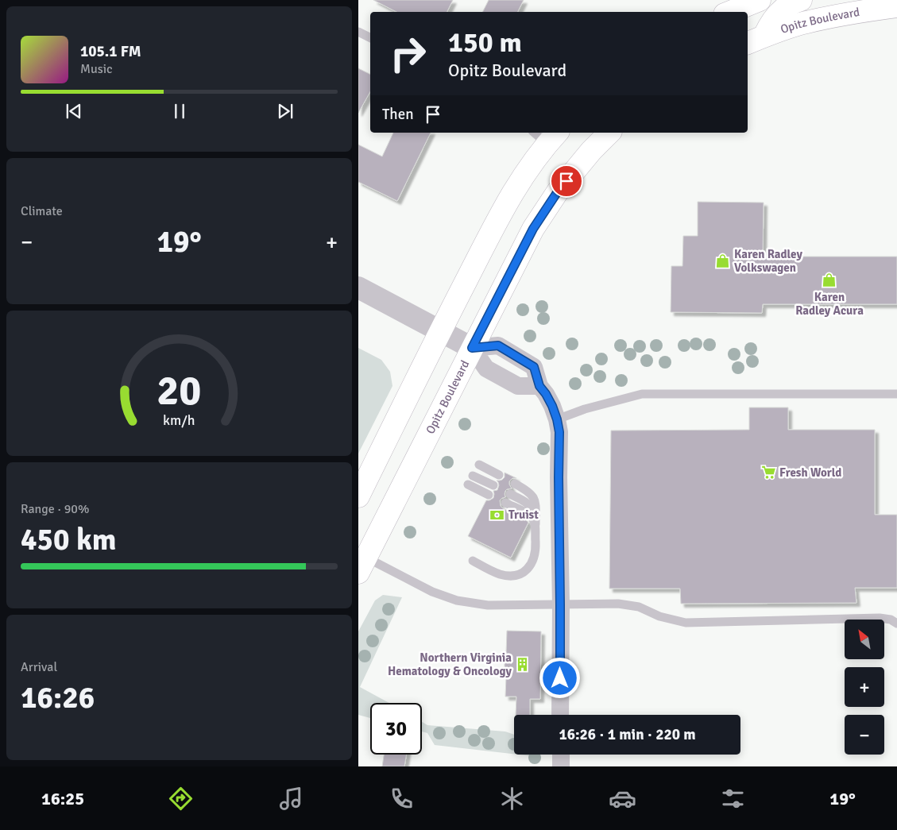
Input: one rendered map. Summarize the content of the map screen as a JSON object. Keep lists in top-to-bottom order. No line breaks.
{"streets":{"main road":["Opitz Boulevard"]},"places":{"shop":["Karen Radley Volkswagen","Karen Radley Acura"],"supermarket":["Fresh World"],"bank":["Truist"],"building":["Northern Virginia Hematology & Oncology"]},"north":"top left","page":{"turn":["150 m","Opitz Boulevard"],"song":["105.1 FM","Music"],"then":"Then","tile":["Climate",["Range · 90%","450 km"],["Arrival","16:26"]],"heat":["−","19°","+"],"map_buttons":["+","−"],"limit":"30","trip":"16:26 · 1 min · 220 m","tabs":["16:25","19°"],"gauge":["20","km/h"]}}
